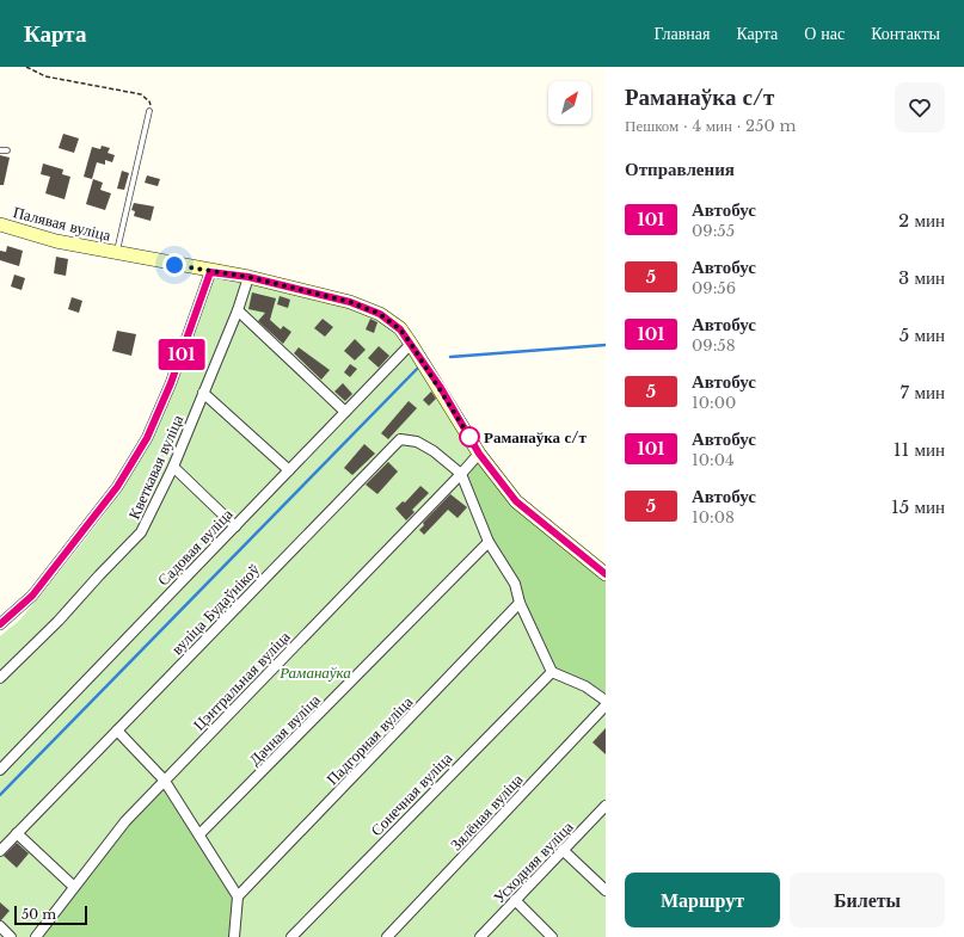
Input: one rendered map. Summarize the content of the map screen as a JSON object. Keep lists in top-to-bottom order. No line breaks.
{"streets":{"main road":["Палявая вуліца"],"street":["Кветкавая вуліца","Садовая вуліца","вуліца Будаўнікоў","Цэнтральная вуліца","Дачная вуліца","Падгорная вуліца","Сонечная вуліца","Зялёная вуліца","Усходняя вуліца"]},"crossings":[["Палявая вуліца","Кветкавая вуліца"],["Палявая вуліца","Садовая вуліца"],["Палявая вуліца","Цэнтральная вуліца"],["вуліца Будаўнікоў","Цэнтральная вуліца"]],"parks":["Раманаўка"],"places":["Раманаўка с/т"],"lines":["bus line 101"],"scale_bar":"50 m","north":"top right","page":{"header":"Карта","nav":["Главная","Карта","О нас","Контакты"],"on_map":"101","heading":[["Раманаўка с/т","Пешком · 4 мин · 250 m"],"Отправления"],"list":[{"mark":"101","name":"Автобус","note":"09:55","value":"2 мин"},{"mark":"5","name":"Автобус","note":"09:56","value":"3 мин"},{"mark":"101","name":"Автобус","note":"09:58","value":"5 мин"},{"mark":"5","name":"Автобус","note":"10:00","value":"7 мин"},{"mark":"101","name":"Автобус","note":"10:04","value":"11 мин"},{"mark":"5","name":"Автобус","note":"10:08","value":"15 мин"}],"buttons":["Маршрут","Билеты"],"scale":"50 m"}}
